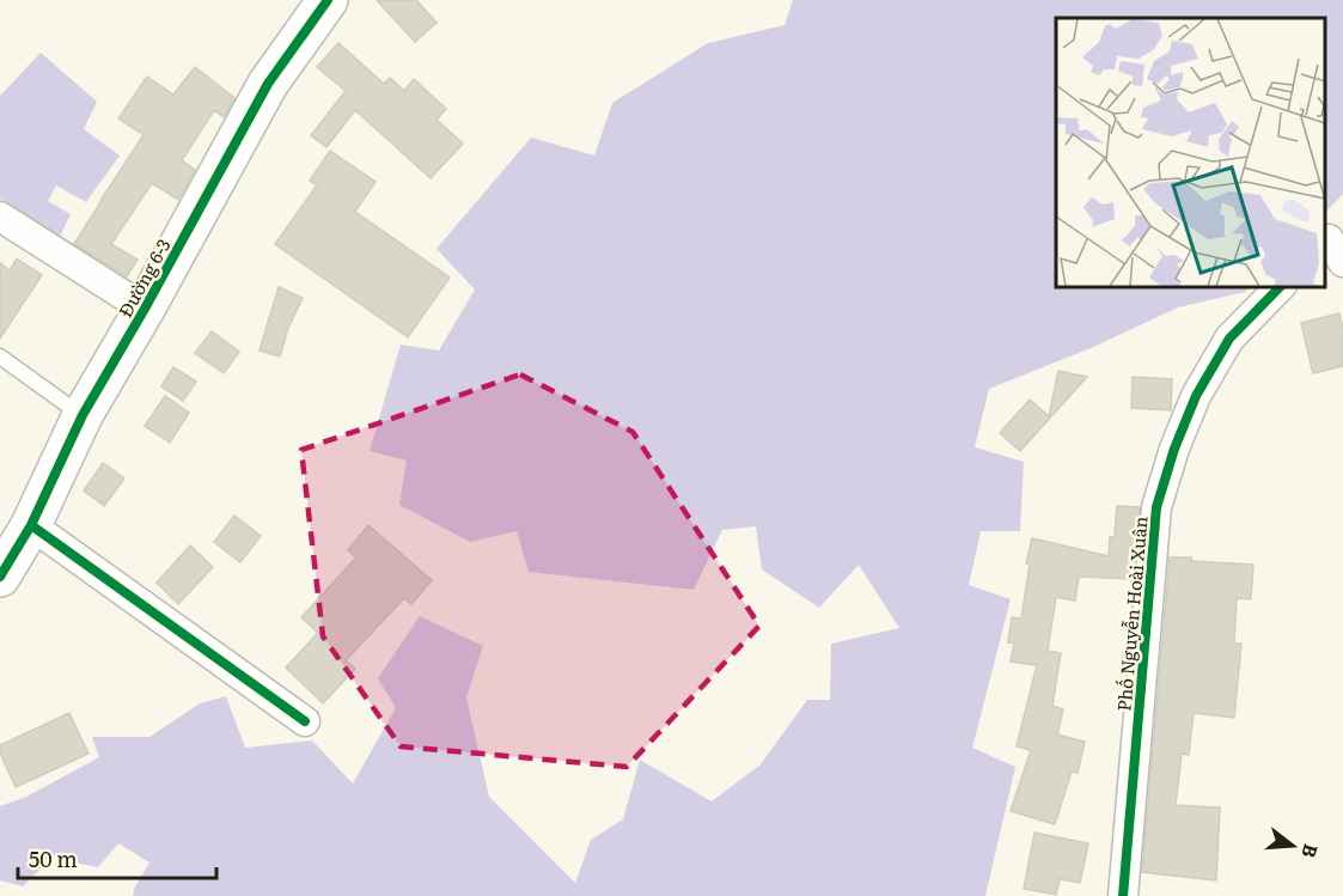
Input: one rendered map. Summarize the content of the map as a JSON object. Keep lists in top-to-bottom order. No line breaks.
{"streets":{"street":["Đường 6-3","Phố Nguyễn Hoài Xuân"]},"scale_bar":"50 m","north":"right"}
